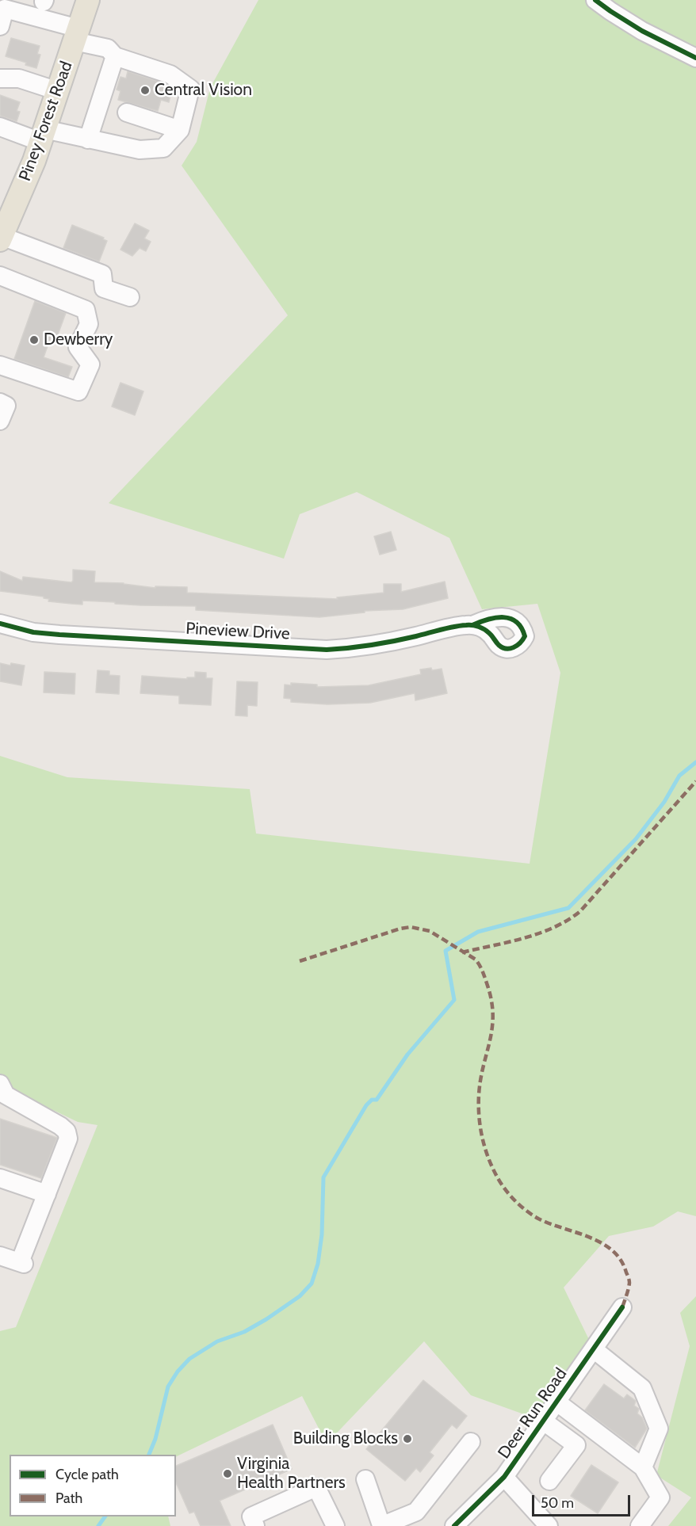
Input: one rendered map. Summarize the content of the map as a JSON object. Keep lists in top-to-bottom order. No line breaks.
{"streets":{"main road":["Piney Forest Road"],"street":["Pineview Drive","Deer Run Road"]},"places":["Central Vision","Dewberry","Building Blocks","Virginia Health Partners"],"legend":["Cycle path","Path"],"scale_bar":"50 m"}
